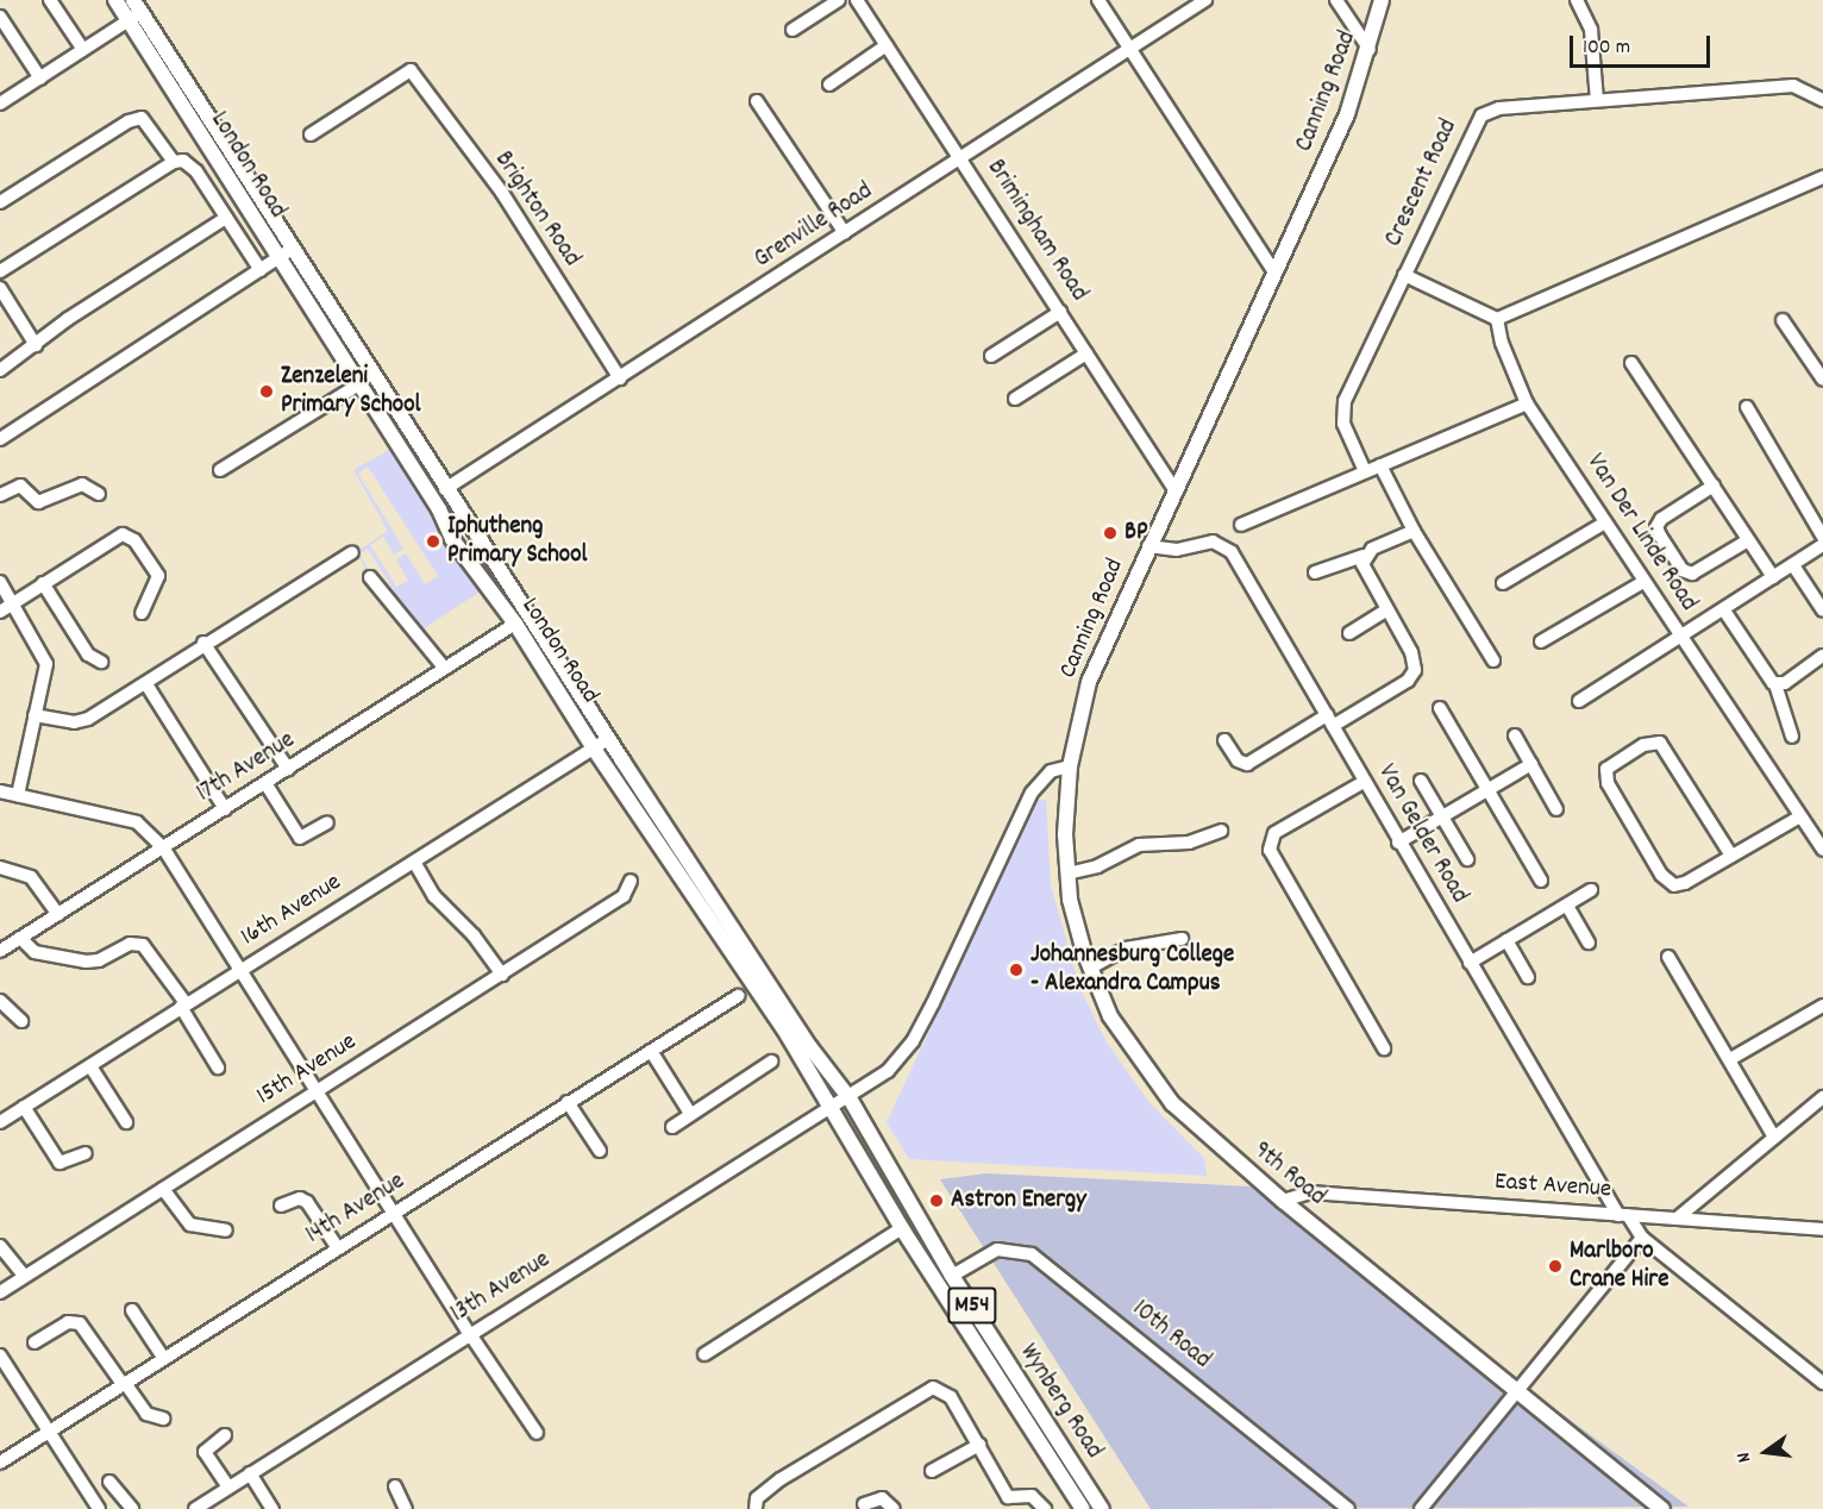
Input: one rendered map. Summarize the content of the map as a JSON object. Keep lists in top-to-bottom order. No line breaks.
{"streets":{"main road":["Canning Road","London Road","9th Road","M54","Wynberg Road"],"street":["Crescent Road","Brighton Road","Grenville Road","Brimingham Road","Van Der Linde Road","17th Avenue","Van Gelder Road","16th Avenue","15th Avenue","East Avenue","14th Avenue","13th Avenue","10th Road"]},"crossings":[["Canning Road","Brimingham Road"],["Canning Road","Van Gelder Road"],["Canning Road","9th Road"],["London Road","Grenville Road"],["London Road","17th Avenue"],["London Road","16th Avenue"],["London Road","13th Avenue"],["London Road","Wynberg Road"],["Brighton Road","Grenville Road"],["Grenville Road","Brimingham Road"],["Van Gelder Road","East Avenue"],["9th Road","East Avenue"],["13th Avenue","Wynberg Road"],["10th Road","Wynberg Road"]],"places":["Zenzeleni Primary School","BP","Iphutheng Primary School","Johannesburg College - Alexandra Campus","Astron Energy","Marlboro Crane Hire"],"scale_bar":"100 m","north":"left"}
